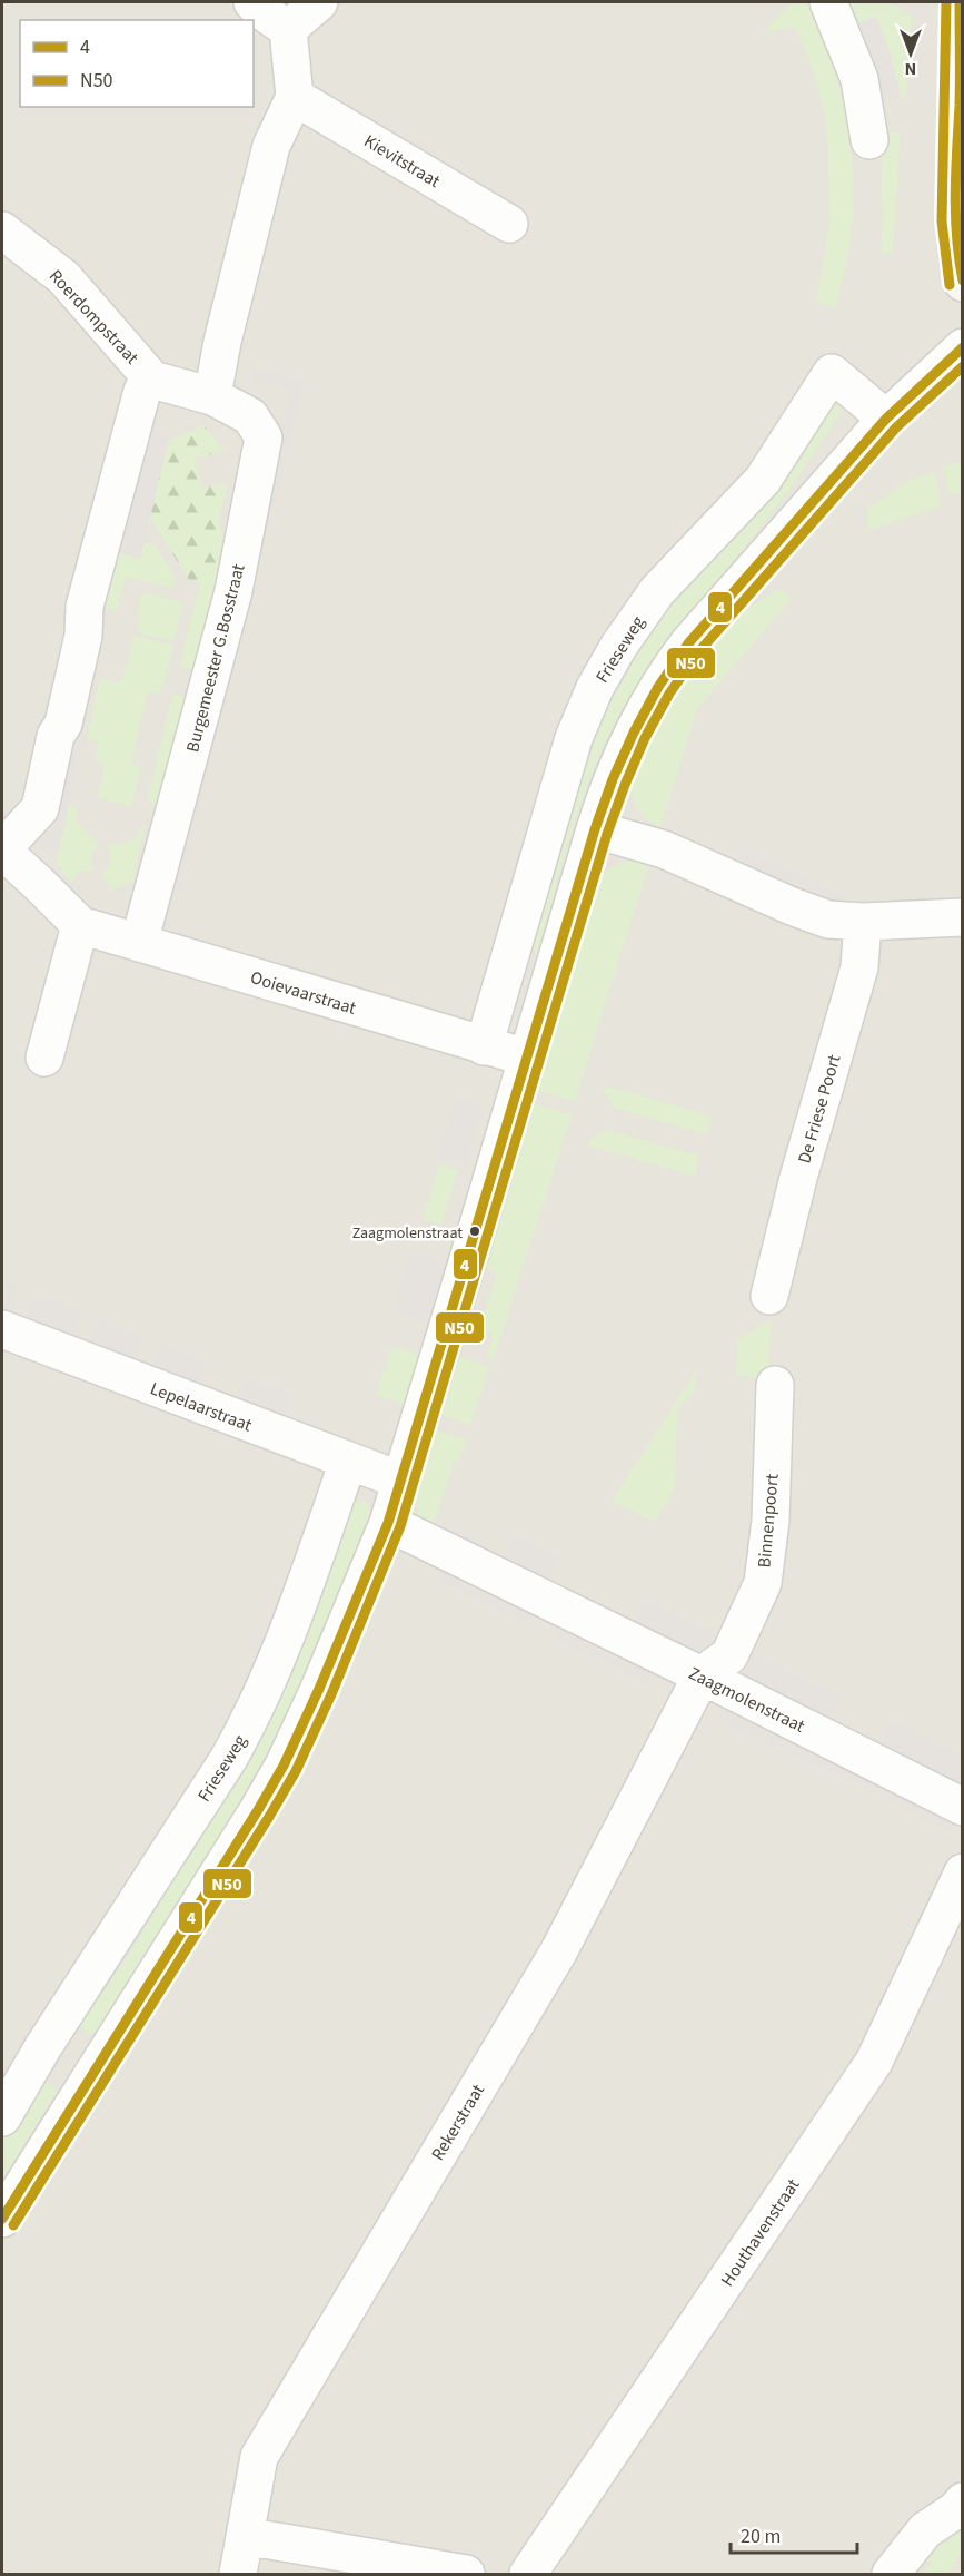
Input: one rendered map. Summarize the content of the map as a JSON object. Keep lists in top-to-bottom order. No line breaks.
{"streets":{"street":["Kievitstraat","Roerdompstraat","Frieseweg","Burgemeester G.Bosstraat","Ooievaarstraat","De Friese Poort","Lepelaarstraat","Binnenpoort","Zaagmolenstraat","Rekerstraat","Houthavenstraat"]},"crossings":[["Roerdompstraat","Burgemeester G.Bosstraat"],["Frieseweg","Ooievaarstraat"],["Frieseweg","Lepelaarstraat"],["Burgemeester G.Bosstraat","Ooievaarstraat"],["Binnenpoort","Zaagmolenstraat"],["Binnenpoort","Rekerstraat"],["Zaagmolenstraat","Rekerstraat"]],"places":["Zaagmolenstraat"],"lines":["transit line 4","transit line N50"],"legend":["4","N50"],"scale_bar":"20 m","north":"bottom"}
